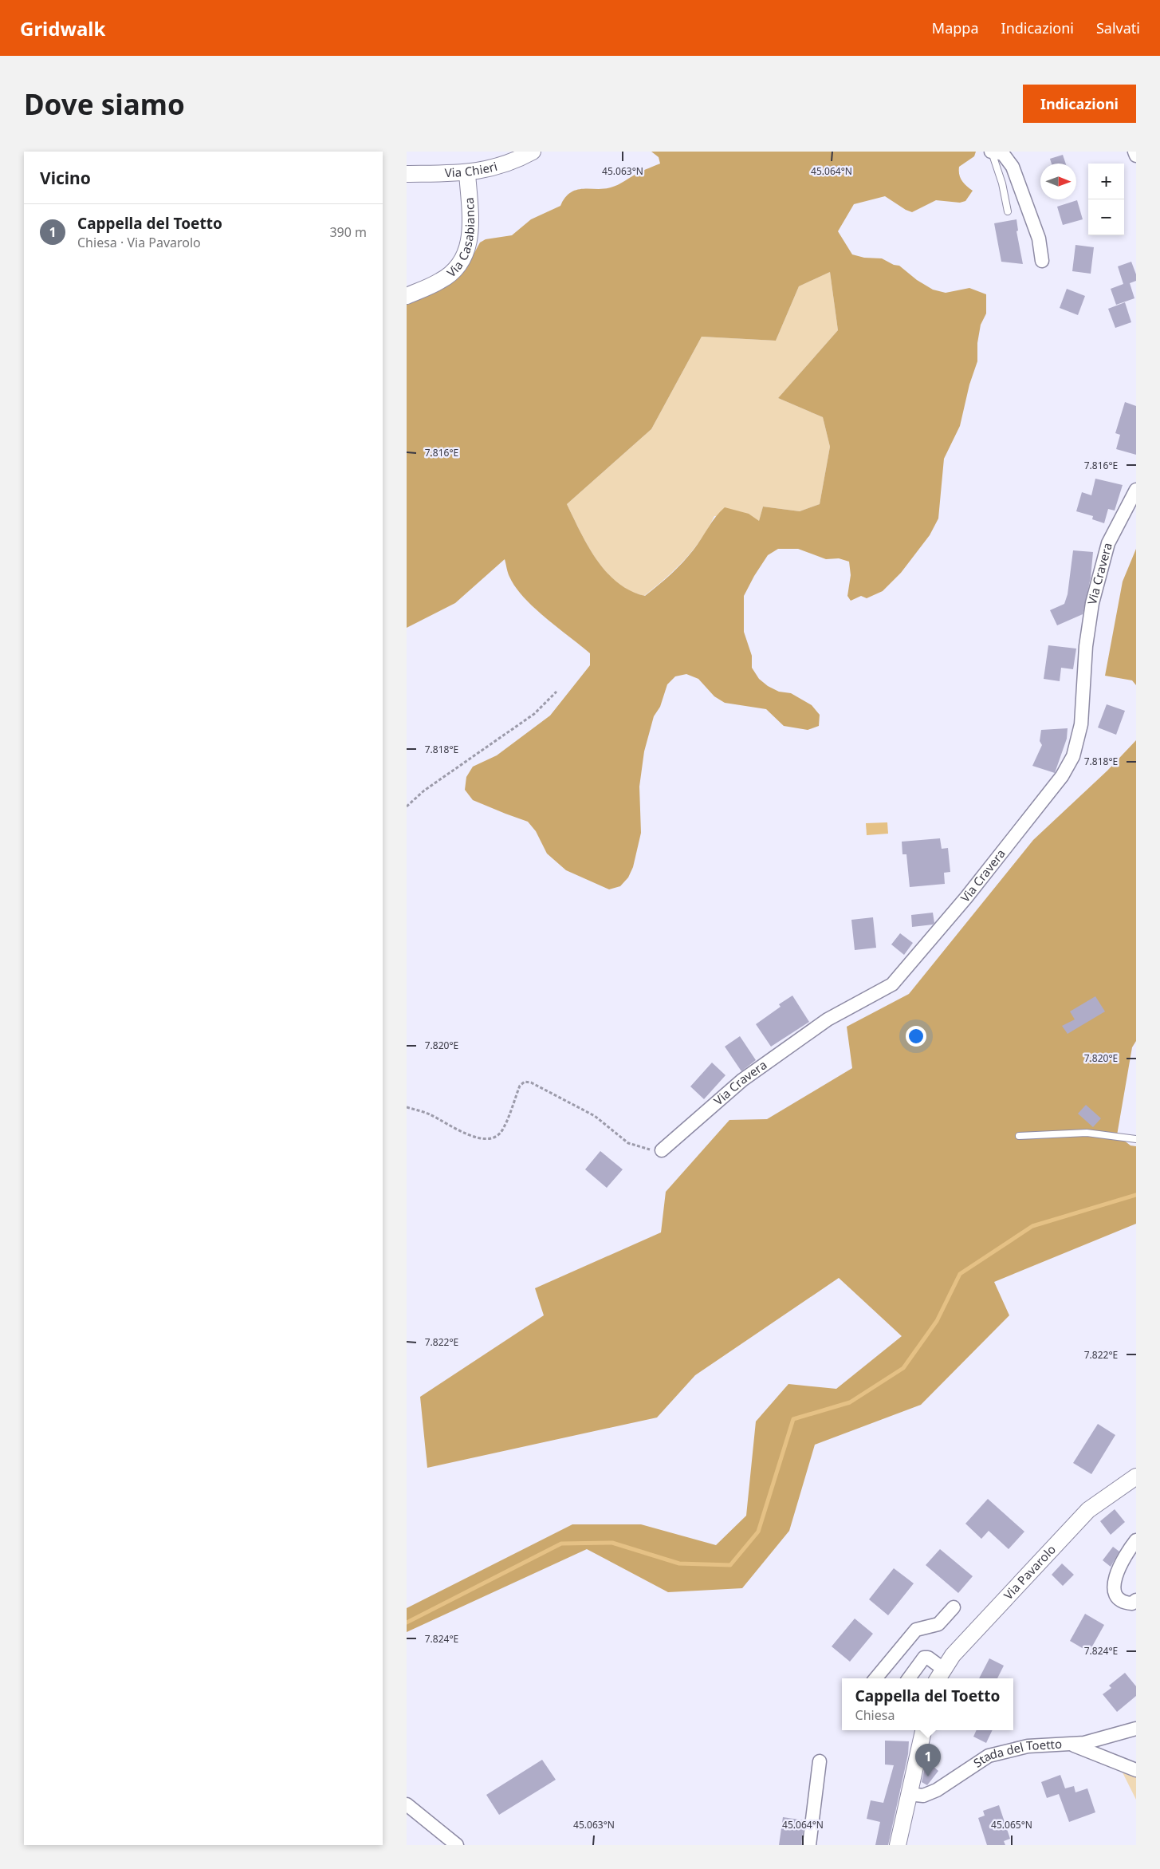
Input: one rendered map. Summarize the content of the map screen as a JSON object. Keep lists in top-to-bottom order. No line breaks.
{"streets":{"street":["Via Chieri","Via Casabianca","Via Cravera","Via Pavarolo","Stada del Toetto"]},"crossings":[["Via Chieri","Via Casabianca"]],"north":"right","page":{"header":"Gridwalk","nav":["Mappa","Indicazioni","Salvati"],"buttons":"Indicazioni","title":"Dove siamo","heading":"Vicino","map_buttons":["+","−"],"list":[{"mark":"1","name":"Cappella del Toetto","note":"Chiesa · Via Pavarolo","value":"390 m"}],"popup":["Cappella del Toetto","Chiesa"],"pins":"1"},"coordinates":["45.063°N","45.064°N","7.816°E","7.818°E","7.820°E","7.822°E","7.824°E","45.065°N"]}
